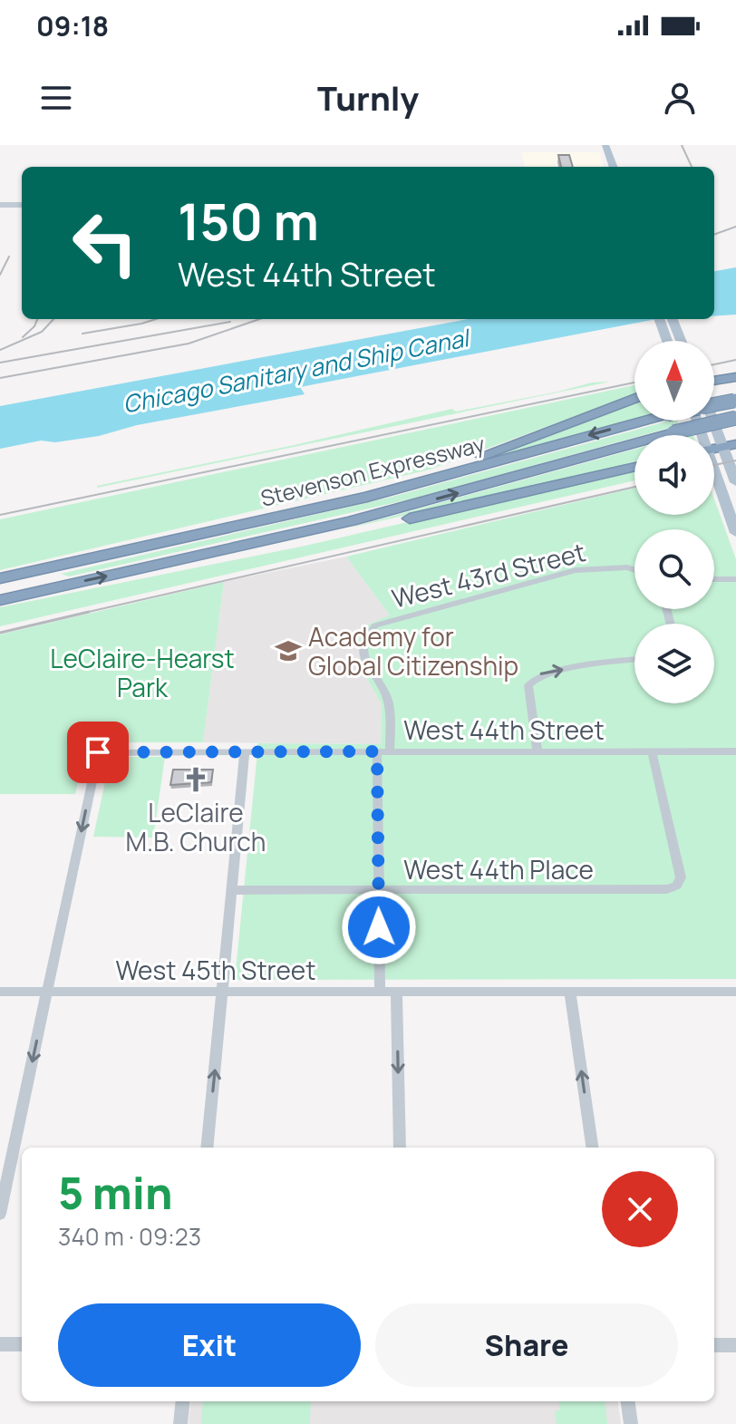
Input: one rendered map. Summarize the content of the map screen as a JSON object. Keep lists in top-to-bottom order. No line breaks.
{"streets":{"highway":["Stevenson Expressway"],"street":["West 43rd Street","West 44th Street","West 44th Place","West 45th Street"]},"crossings":[["West 43rd Street","West 44th Street"],["West 44th Street","West 44th Place"],["West 44th Street","West 45th Street"]],"water":["Chicago Sanitary and Ship Canal"],"parks":["LeClaire-Hearst Park"],"places":{"school or university":["Academy for Global Citizenship"],"church":["LeClaire M.B. Church"]},"north":"top","page":{"status":"09:18","header":"Turnly","turn":["150 m","West 44th Street"],"heading":["5 min","340 m · 09:23"],"buttons":["Exit","Share"]}}
